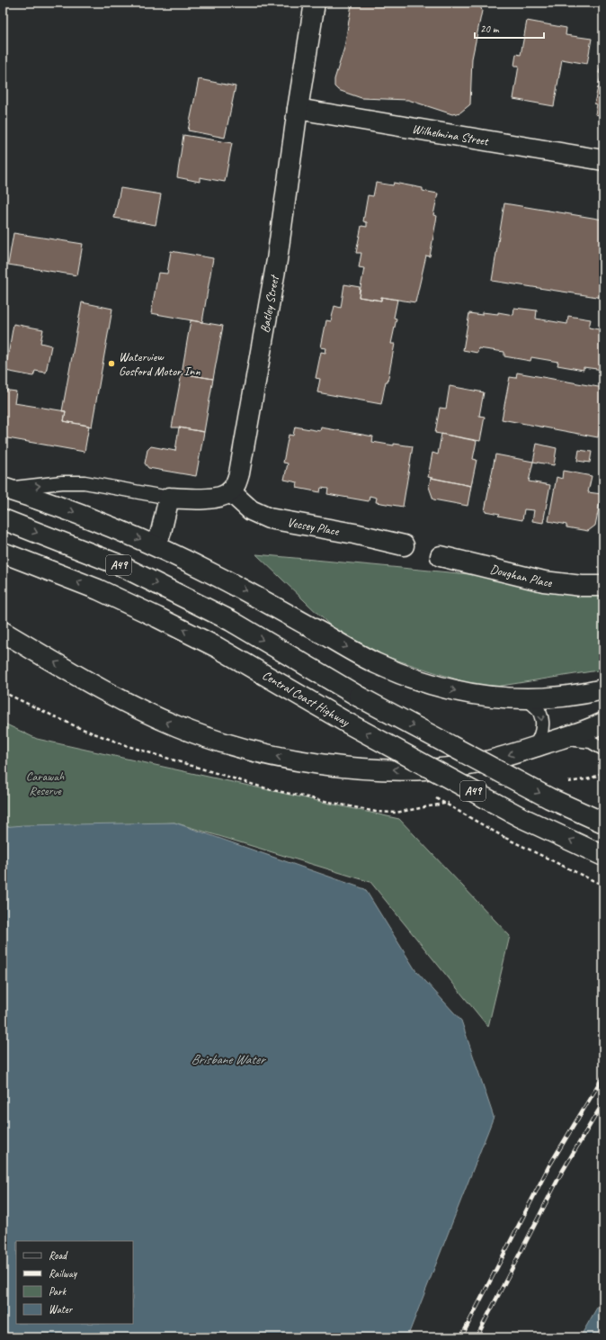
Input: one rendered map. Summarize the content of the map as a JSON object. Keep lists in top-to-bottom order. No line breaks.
{"streets":{"main road":["Wilhelmina Street","Batley Street","Vecsey Place","A49","Doughan Place","Central Coast Highway"]},"crossings":[["Wilhelmina Street","Batley Street"],["Batley Street","Vecsey Place"]],"water":["Brisbane Water"],"parks":["Carawah Reserve"],"places":["Waterview Gosford Motor Inn"],"legend":["Road","Railway","Park","Water"],"scale_bar":"20 m"}
